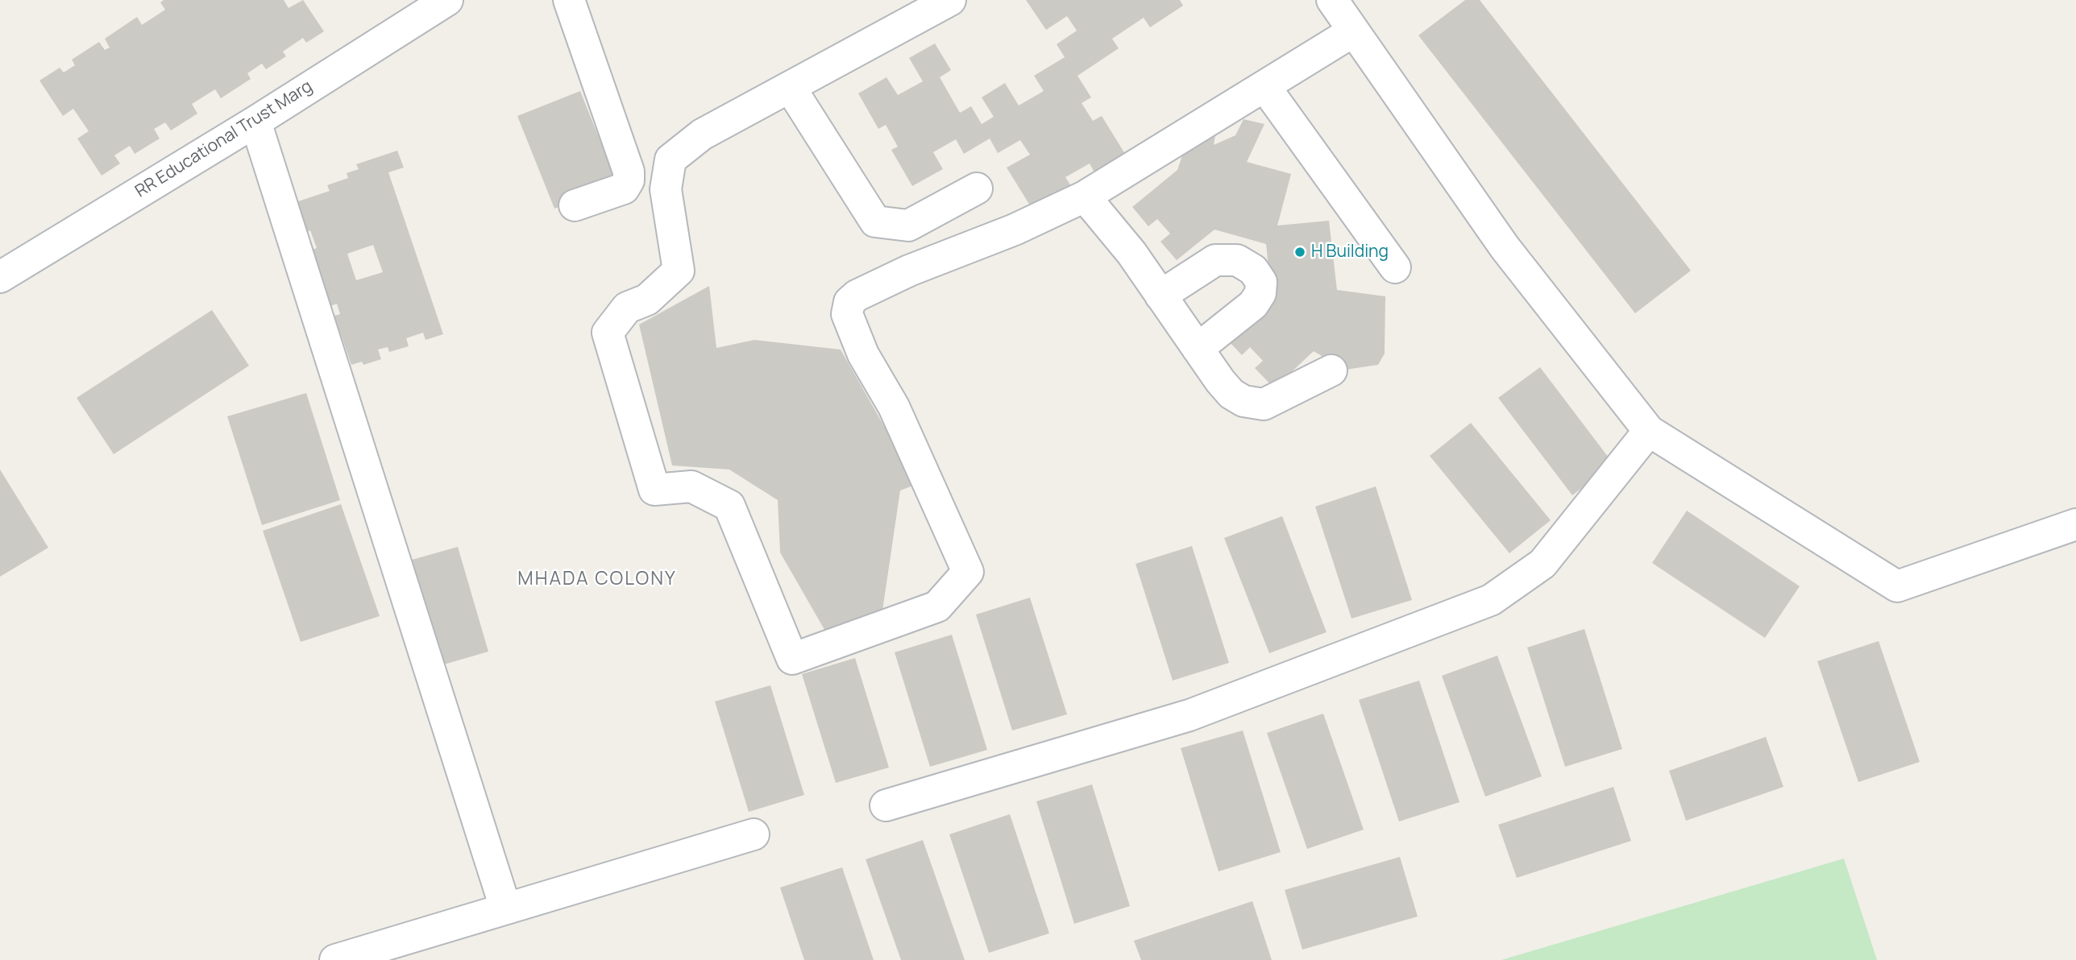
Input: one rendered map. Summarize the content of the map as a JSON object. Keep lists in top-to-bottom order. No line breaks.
{"streets":{"street":["RR Educational Trust Marg"]},"districts":["MHADA COLONY"],"places":["H Building"]}
